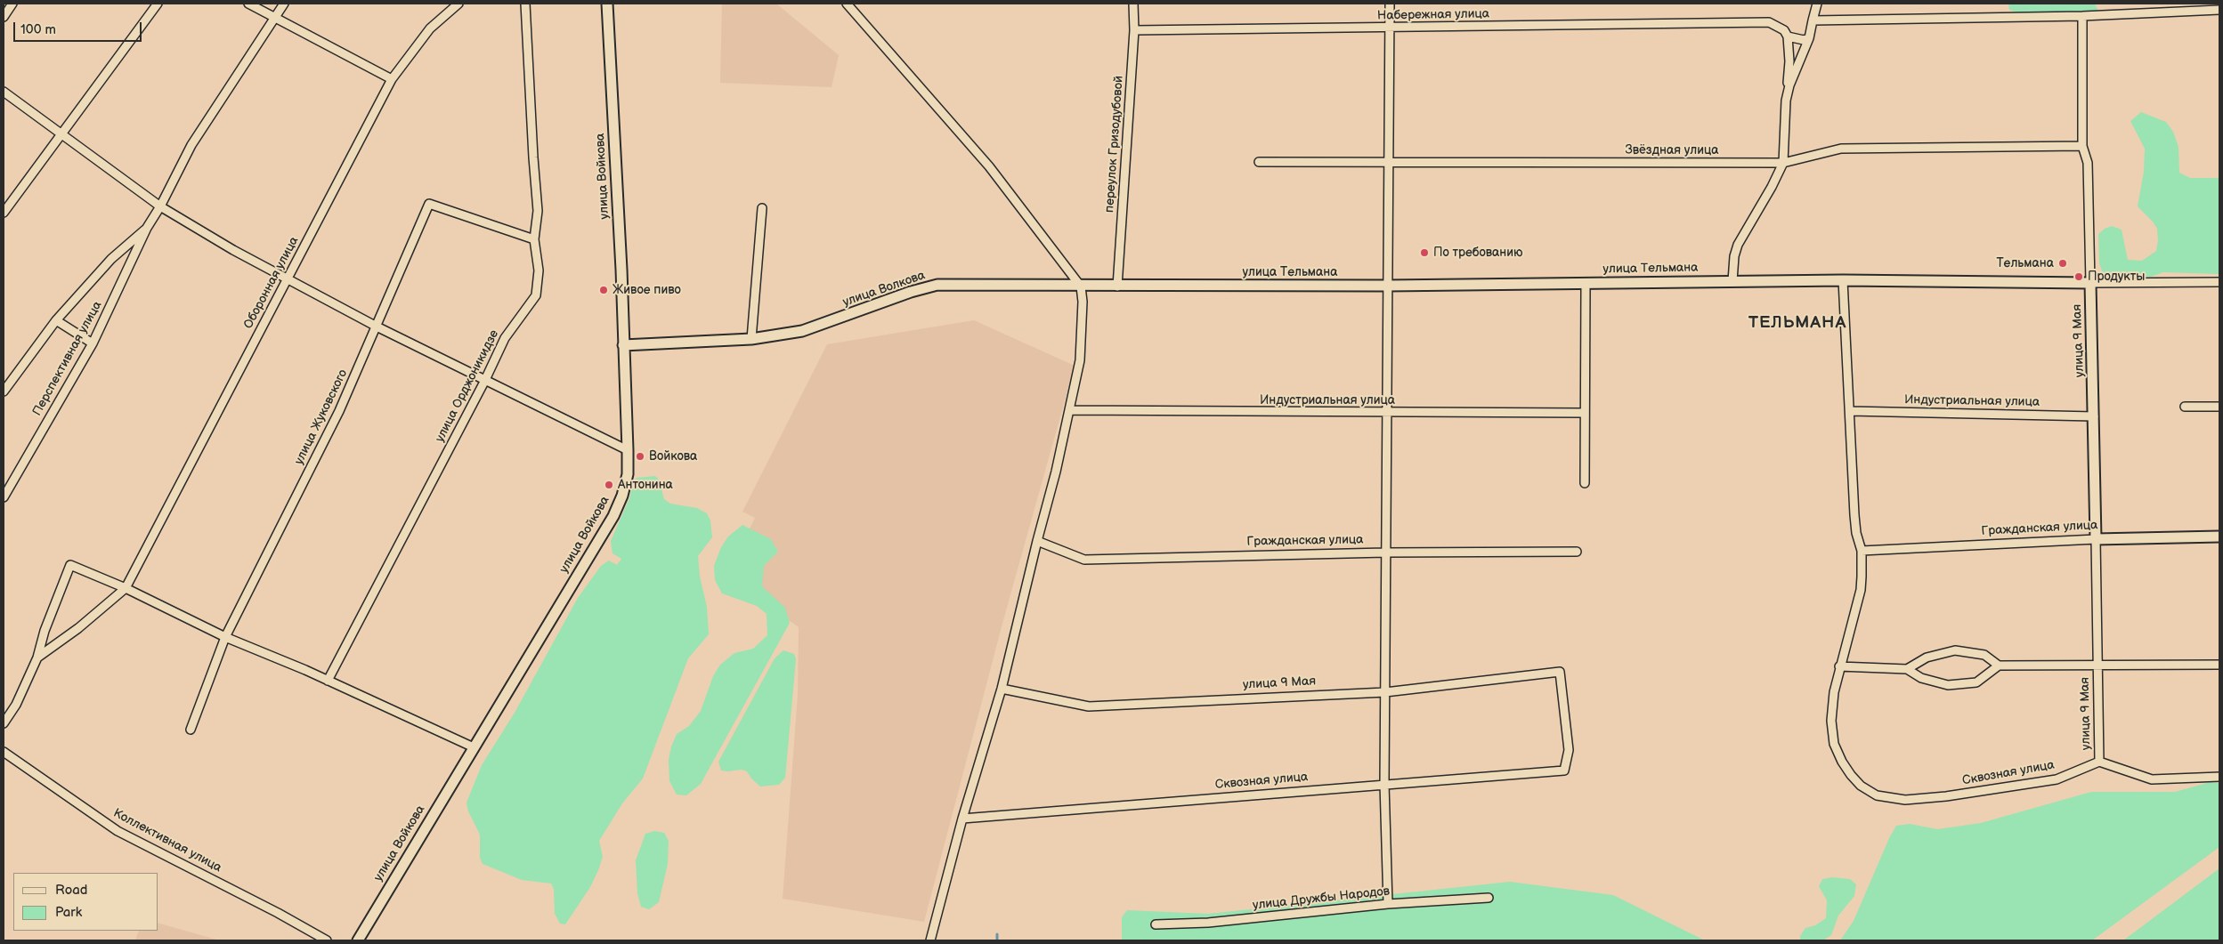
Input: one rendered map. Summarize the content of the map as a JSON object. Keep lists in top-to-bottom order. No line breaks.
{"streets":{"street":["Набережная улица","переулок Гризодубовой","Звёздная улица","улица Войкова","улица Тельмана","Оборонная улица","улица Волкова","улица 9 Мая","Перспективная улица","улица Орджоникидзе","Индустриальная улица","улица Жуковского","Гражданская улица","Сквозная улица","Коллективная улица","улица Дружбы Народов"]},"crossings":[["Набережная улица","переулок Гризодубовой"],["переулок Гризодубовой","улица Тельмана"],["Звёздная улица","улица 9 Мая"],["улица Войкова","улица Волкова"],["улица Тельмана","улица Волкова"],["улица Тельмана","улица 9 Мая"],["улица 9 Мая","Индустриальная улица"],["улица 9 Мая","Гражданская улица"],["улица 9 Мая","Сквозная улица"],["улица Орджоникидзе","улица Жуковского"]],"districts":["ТЕЛЬМАНА"],"places":["По требованию","Тельмана","Продукты","Живое пиво","Войкова","Антонина"],"legend":["Road","Park"],"scale_bar":"100 m"}
